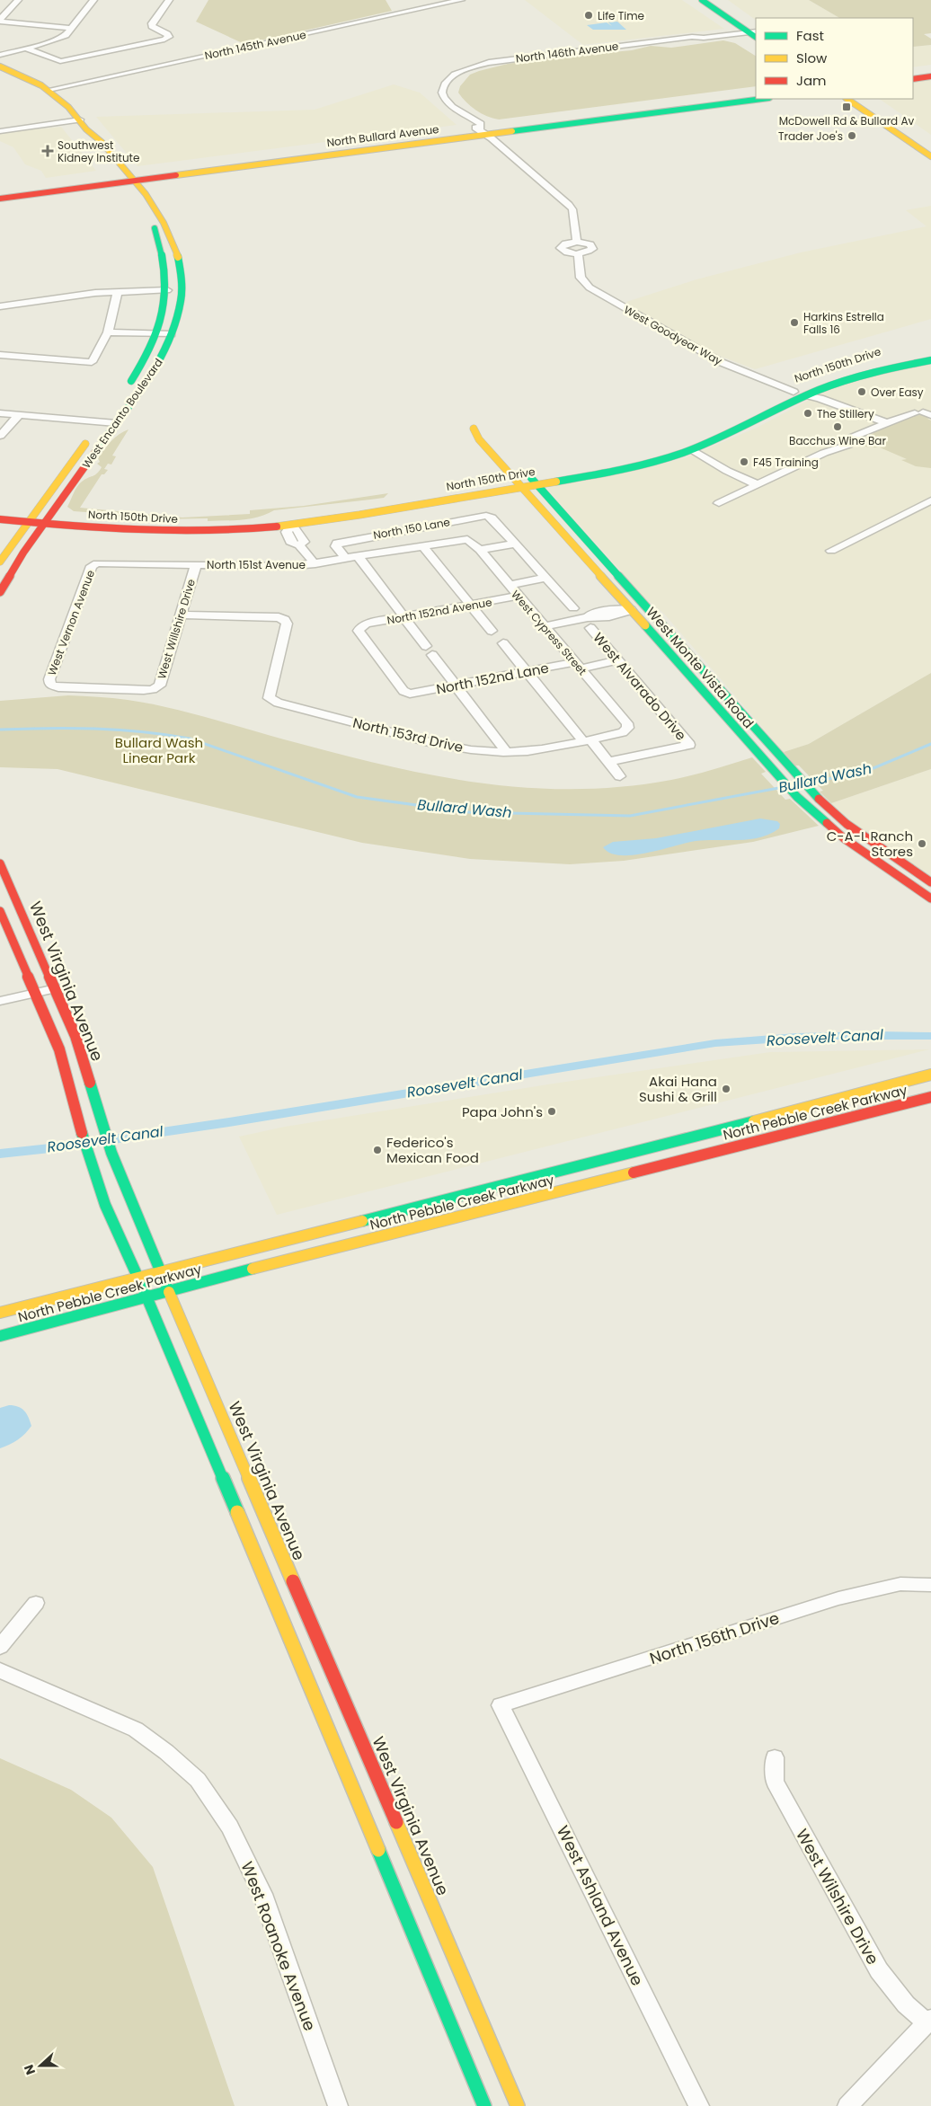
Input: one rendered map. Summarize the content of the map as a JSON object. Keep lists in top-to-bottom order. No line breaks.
{"streets":{"main road":["North Bullard Avenue","North 150th Drive","West Encanto Boulevard","West Monte Vista Road","West Virginia Avenue","North Pebble Creek Parkway"],"street":["North 145th Avenue","North 146th Avenue","West Goodyear Way","North 150 Lane","North 151st Avenue","North 152nd Avenue","West Vernon Avenue","West Willshire Drive","West Cypress Street","North 152nd Lane","West Alvarado Drive","North 153rd Drive","North 156th Drive","West Wilshire Drive","West Ashland Avenue","West Roanoke Avenue"]},"crossings":[["North 145th Avenue","West Encanto Boulevard"],["North 146th Avenue","North Bullard Avenue"],["North Bullard Avenue","West Encanto Boulevard"],["West Goodyear Way","North 150th Drive"],["North 150th Drive","West Encanto Boulevard"],["North 150th Drive","West Monte Vista Road"],["North 150 Lane","North 151st Avenue"],["North 151st Avenue","West Vernon Avenue"],["North 151st Avenue","West Willshire Drive"],["North 151st Avenue","West Cypress Street"],["North 152nd Avenue","West Cypress Street"],["North 152nd Avenue","North 152nd Lane"],["West Vernon Avenue","West Willshire Drive"],["West Willshire Drive","North 153rd Drive"],["West Cypress Street","North 152nd Lane"],["West Cypress Street","North 153rd Drive"],["North 152nd Lane","West Alvarado Drive"],["West Virginia Avenue","North Pebble Creek Parkway"],["North 156th Drive","West Ashland Avenue"]],"water":["Bullard Wash","Roosevelt Canal"],"parks":["Bullard Wash Linear Park"],"places":{"other":["Life Time","Trader Joe's","Harkins Estrella Falls 16","Over Easy","The Stillery","Bacchus Wine Bar","F45 Training","C-A-L Ranch Stores","Akai Hana Sushi & Grill","Papa John's","Federico's Mexican Food"],"transit":["McDowell Rd & Bullard Av"],"health":["Southwest Kidney Institute"]},"legend":["Fast","Slow","Jam"],"north":"left"}
